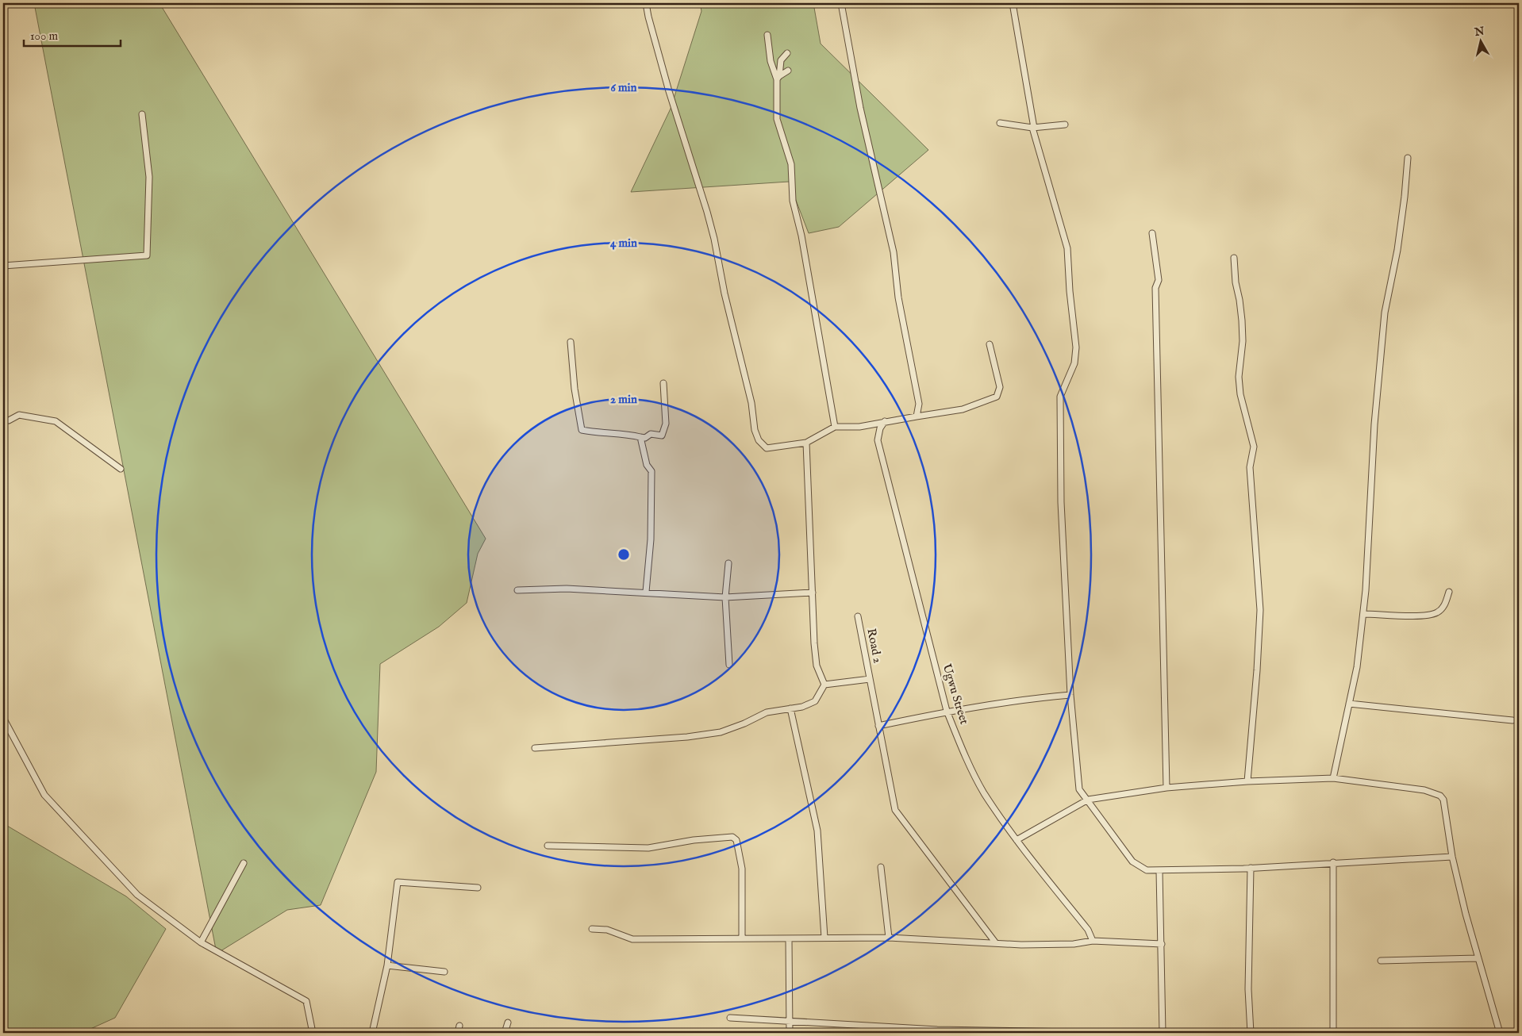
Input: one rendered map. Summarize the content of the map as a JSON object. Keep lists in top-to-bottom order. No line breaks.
{"streets":{"street":["Road 2","Ugwu Street"]},"scale_bar":"100 m","north":"top","rings":["6 min","4 min","2 min"]}
